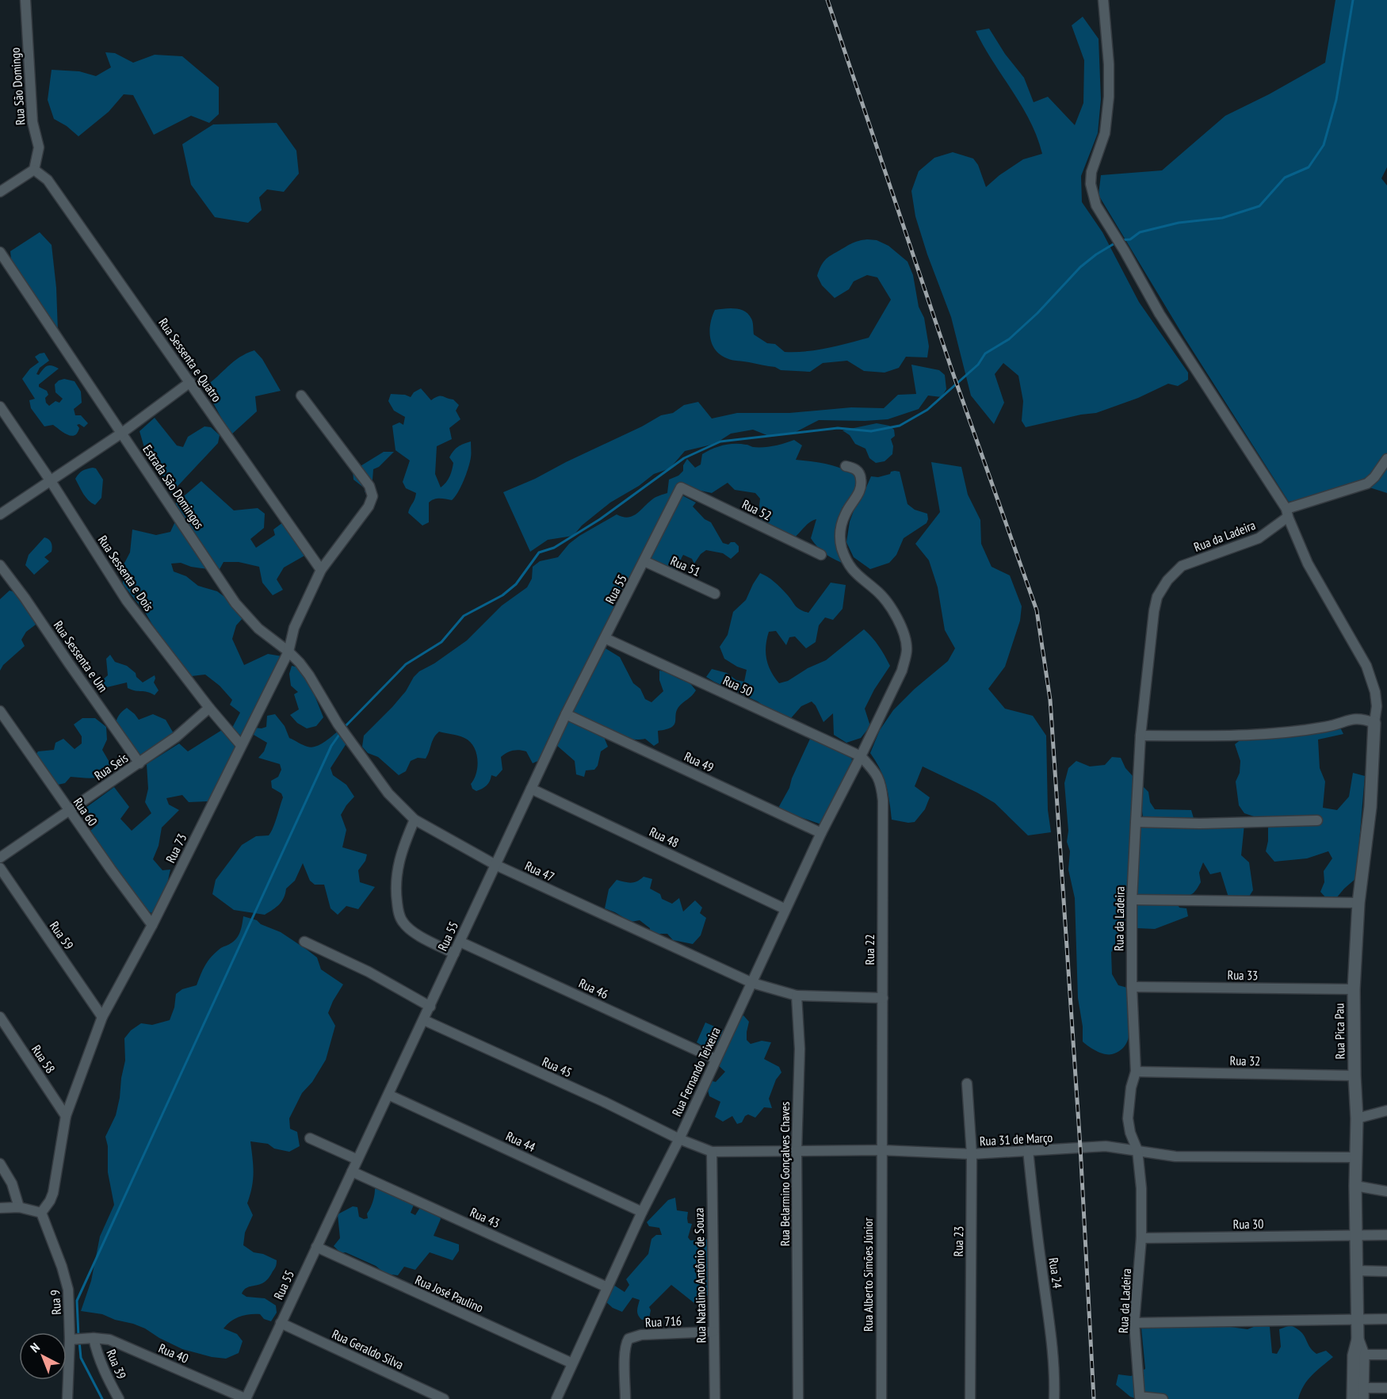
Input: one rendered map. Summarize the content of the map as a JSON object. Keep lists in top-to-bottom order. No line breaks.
{"streets":{"street":["Rua São Domingo","Rua Sessenta e Quatro","Estrada São Domingos","Rua 52","Rua da Ladeira","Rua 51","Rua Sessenta e Dois","Rua 55","Rua Sessenta e Um","Rua 50","Rua 49","Rua Seis","Rua 60","Rua 48","Rua 73","Rua 47","Rua 59","Rua 22","Rua 33","Rua 46","Rua Pica Pau","Rua 58","Rua 32","Rua 45","Rua Fernando Teixeira","Rua 31 de Março","Rua 44","Rua Belarmino Gonçalves Chaves","Rua 43","Rua 30","Rua 23","Rua 24","Rua Alberto Simões Júnior","Rua Natalino Antônio de Souza","Rua José Paulino","Rua 9","Rua 716","Rua Geraldo Silva","Rua 40","Rua 39"]},"crossings":[["Rua São Domingo","Rua Sessenta e Quatro"],["Rua Sessenta e Quatro","Rua 73"],["Estrada São Domingos","Rua 73"],["Estrada São Domingos","Rua 47"],["Rua 52","Rua 55"],["Rua da Ladeira","Rua 33"],["Rua da Ladeira","Rua 32"],["Rua da Ladeira","Rua 31 de Março"],["Rua da Ladeira","Rua 30"],["Rua 51","Rua 55"],["Rua Sessenta e Dois","Rua Seis"],["Rua Sessenta e Dois","Rua 73"],["Rua 55","Rua 50"],["Rua 55","Rua 49"],["Rua 55","Rua 48"],["Rua 55","Rua 47"],["Rua 55","Rua 46"],["Rua 55","Rua 45"],["Rua 55","Rua 44"],["Rua 55","Rua 43"],["Rua 55","Rua José Paulino"],["Rua 55","Rua Geraldo Silva"],["Rua 55","Rua 40"],["Rua Sessenta e Um","Rua Seis"],["Rua 50","Rua 22"],["Rua 50","Rua Fernando Teixeira"],["Rua 49","Rua Fernando Teixeira"],["Rua Seis","Rua 60"],["Rua 60","Rua 73"],["Rua 48","Rua Fernando Teixeira"],["Rua 73","Rua 59"],["Rua 73","Rua 58"],["Rua 73","Rua 9"],["Rua 47","Rua Fernando Teixeira"],["Rua 22","Rua Fernando Teixeira"],["Rua 22","Rua 31 de Março"],["Rua 22","Rua Alberto Simões Júnior"],["Rua 33","Rua Pica Pau"],["Rua 46","Rua Fernando Teixeira"],["Rua Pica Pau","Rua 32"],["Rua Pica Pau","Rua 31 de Março"],["Rua Pica Pau","Rua 30"],["Rua 45","Rua Fernando Teixeira"],["Rua 45","Rua 31 de Março"],["Rua Fernando Teixeira","Rua 31 de Março"],["Rua Fernando Teixeira","Rua 44"],["Rua Fernando Teixeira","Rua 43"],["Rua Fernando Teixeira","Rua José Paulino"],["Rua 31 de Março","Rua Belarmino Gonçalves Chaves"],["Rua 31 de Março","Rua 23"],["Rua 31 de Março","Rua 24"],["Rua 31 de Março","Rua Alberto Simões Júnior"],["Rua 31 de Março","Rua Natalino Antônio de Souza"],["Rua Natalino Antônio de Souza","Rua 716"],["Rua 9","Rua 40"],["Rua 40","Rua 39"]],"north":"top left"}
